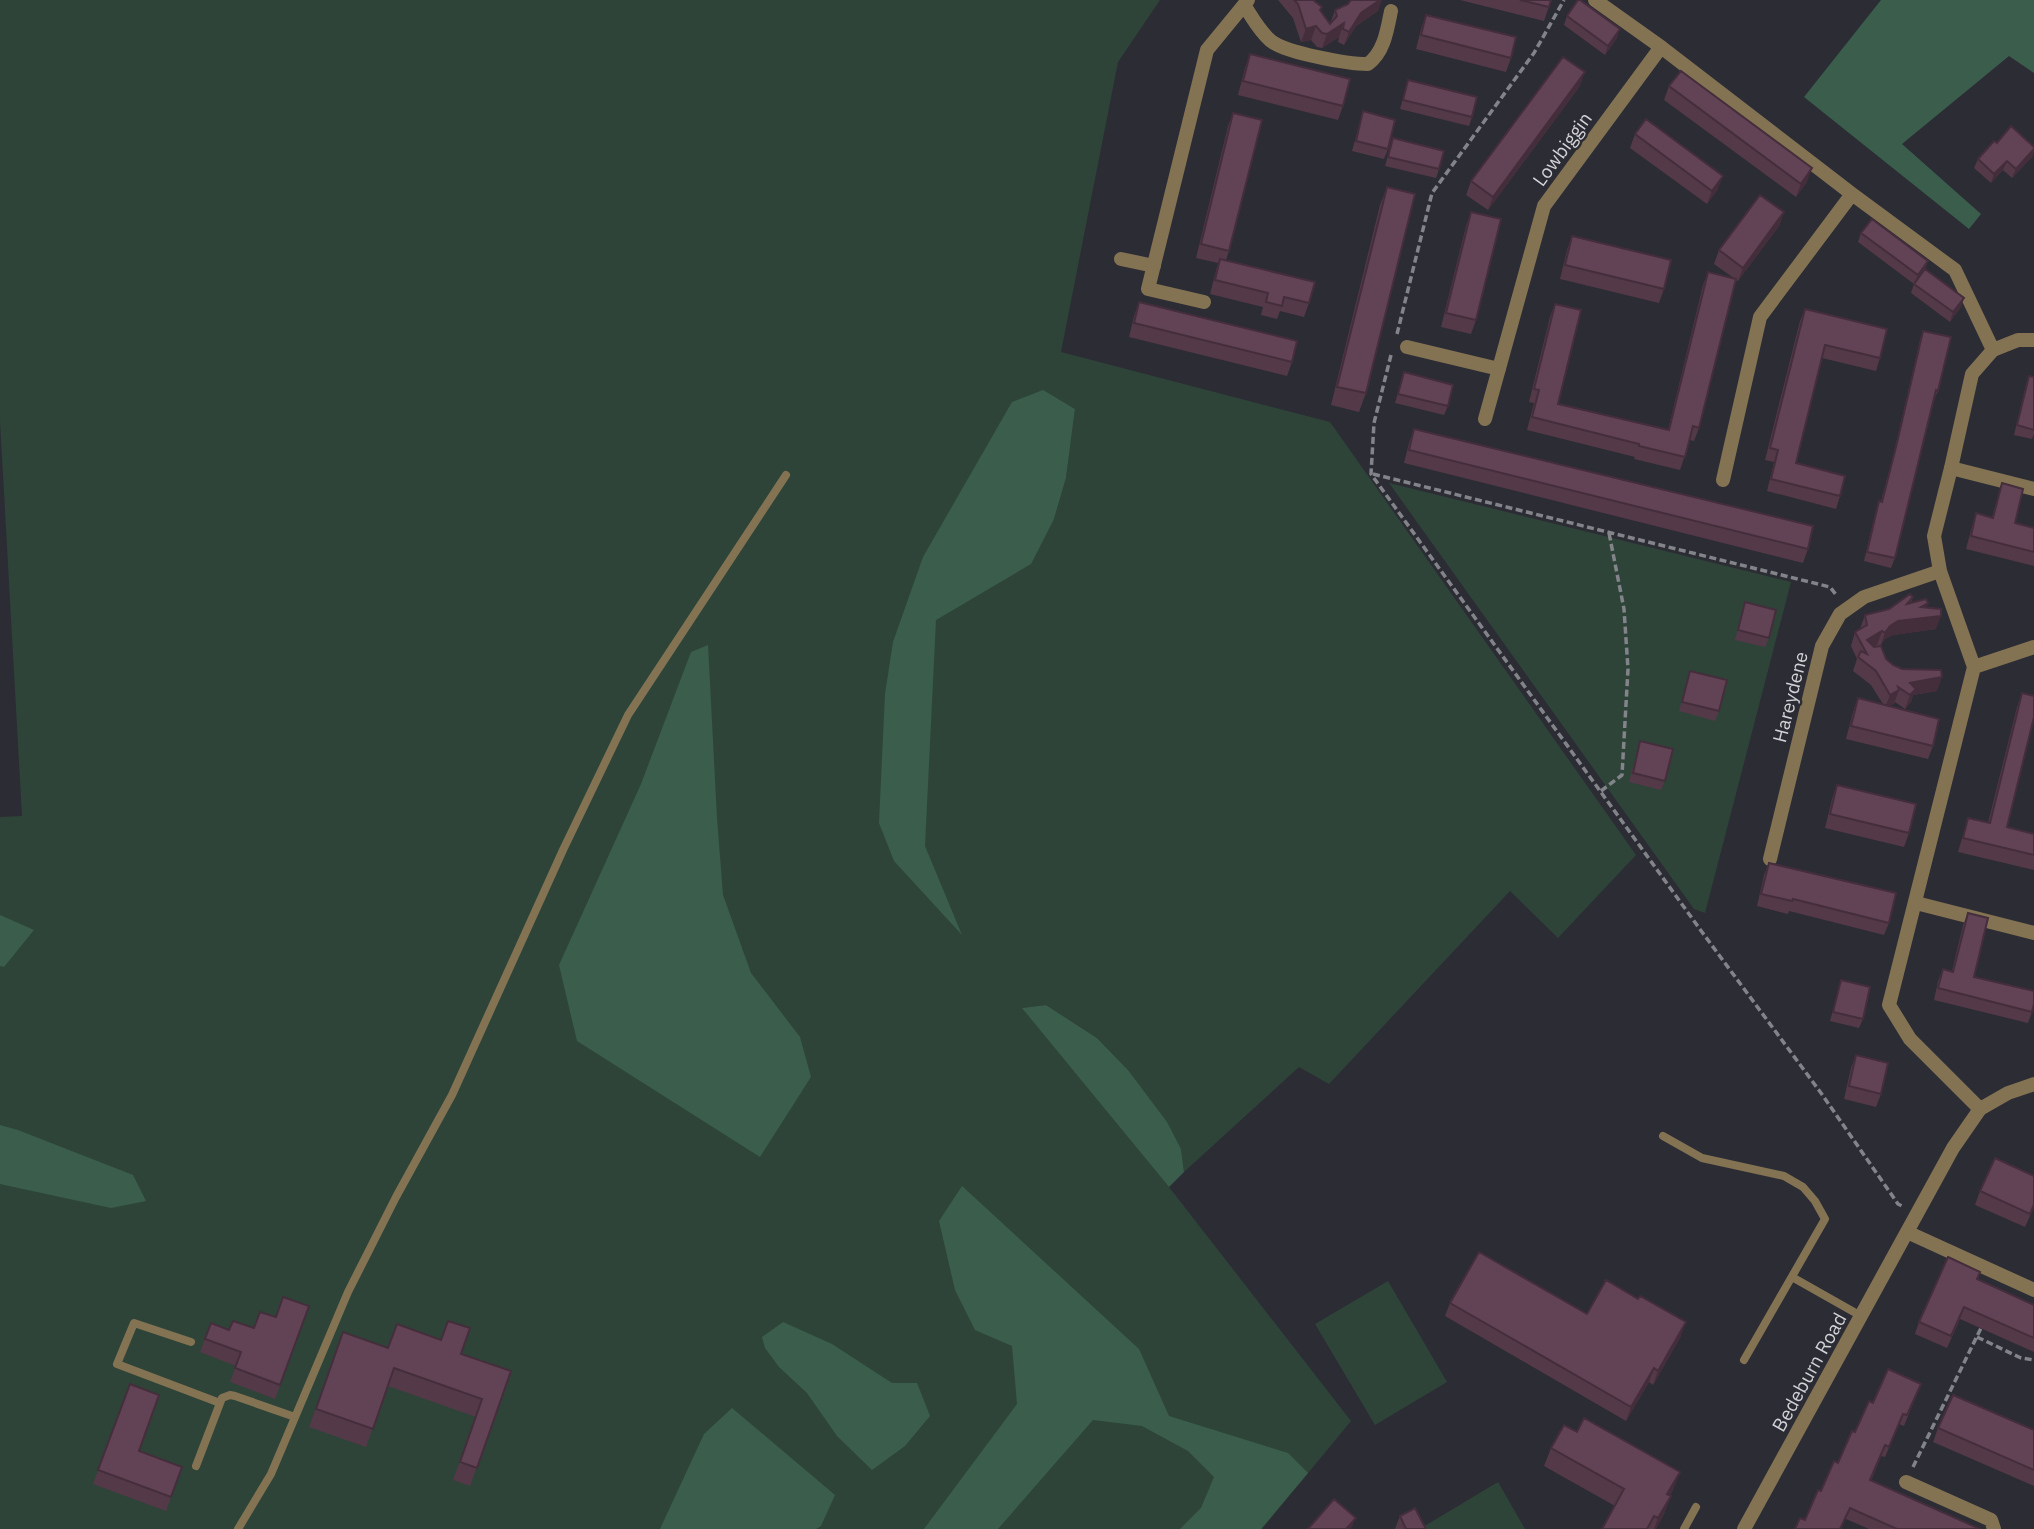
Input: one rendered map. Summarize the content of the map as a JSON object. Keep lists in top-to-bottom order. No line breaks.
{"streets":{"street":["Lowbiggin","Hareydene","Bedeburn Road"]}}
